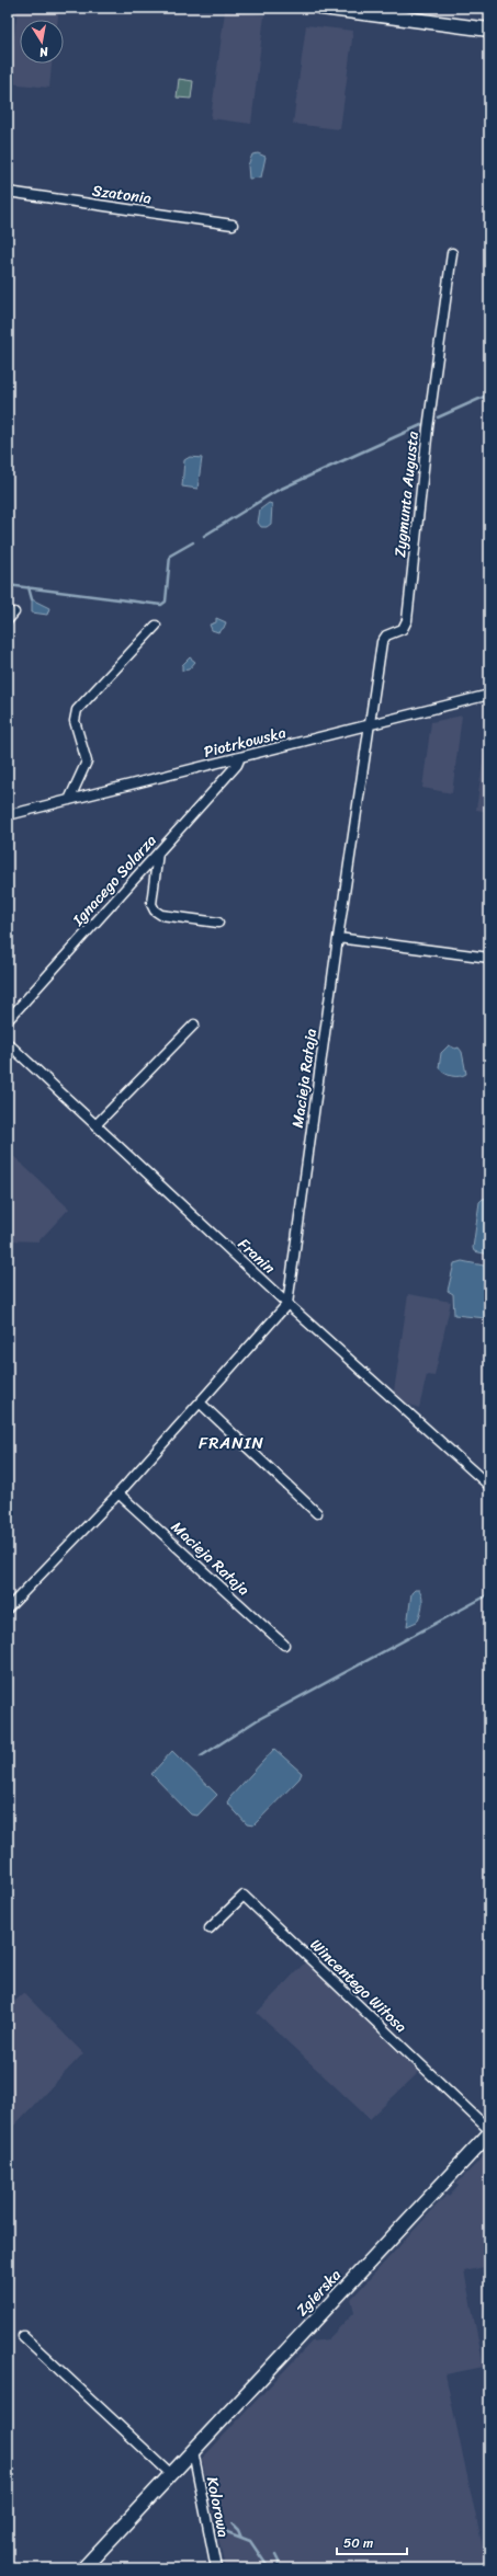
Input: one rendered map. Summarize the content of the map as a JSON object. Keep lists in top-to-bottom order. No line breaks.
{"streets":{"main road":["Zgierska"],"street":["Szatonia","Zygmunta Augusta","Piotrkowska","Ignacego Solarza","Macieja Rataja","Franin","Wincentego Witosa","Kolorowa"]},"crossings":[["Zygmunta Augusta","Piotrkowska"],["Zygmunta Augusta","Macieja Rataja"],["Piotrkowska","Ignacego Solarza"],["Piotrkowska","Macieja Rataja"],["Macieja Rataja","Franin"],["Zgierska","Kolorowa"]],"districts":["FRANIN"],"scale_bar":"50 m","north":"bottom"}
